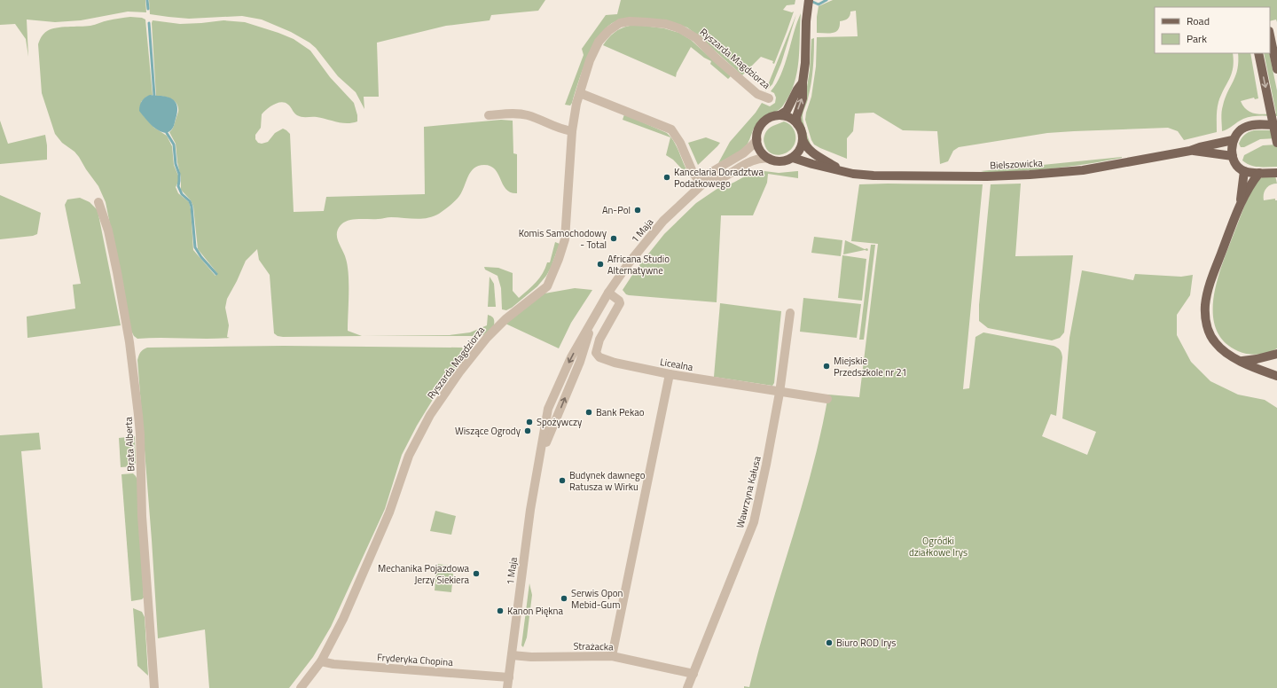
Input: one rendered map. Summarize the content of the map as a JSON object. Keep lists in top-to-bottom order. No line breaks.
{"streets":{"main road":["Bielszowicka"],"street":["Ryszarda Magdziorza","1 Maja","Licealna","Brata Alberta","Wawrzyna Kałusa","Strażacka","Fryderyka Chopina"]},"crossings":[["Ryszarda Magdziorza","Fryderyka Chopina"],["Bielszowicka","1 Maja"],["1 Maja","Licealna"],["1 Maja","Strażacka"],["1 Maja","Fryderyka Chopina"],["Licealna","Wawrzyna Kałusa"],["Wawrzyna Kałusa","Strażacka"]],"parks":["Ogródki działkowe Irys"],"places":["Kancelaria Doradztwa Podatkowego","An-Pol","Komis Samochodowy - Total","Africana Studio Alternatywne","Miejskie Przedszkole nr 21","Bank Pekao","Spożywczy","Wiszące Ogrody","Budynek dawnego Ratusza w Wirku","Mechanika Pojazdowa Jerzy Siekiera","Serwis Opon Mebid-Gum","Kanon Piękna","Biuro ROD Irys"],"legend":["Road","Park"]}
